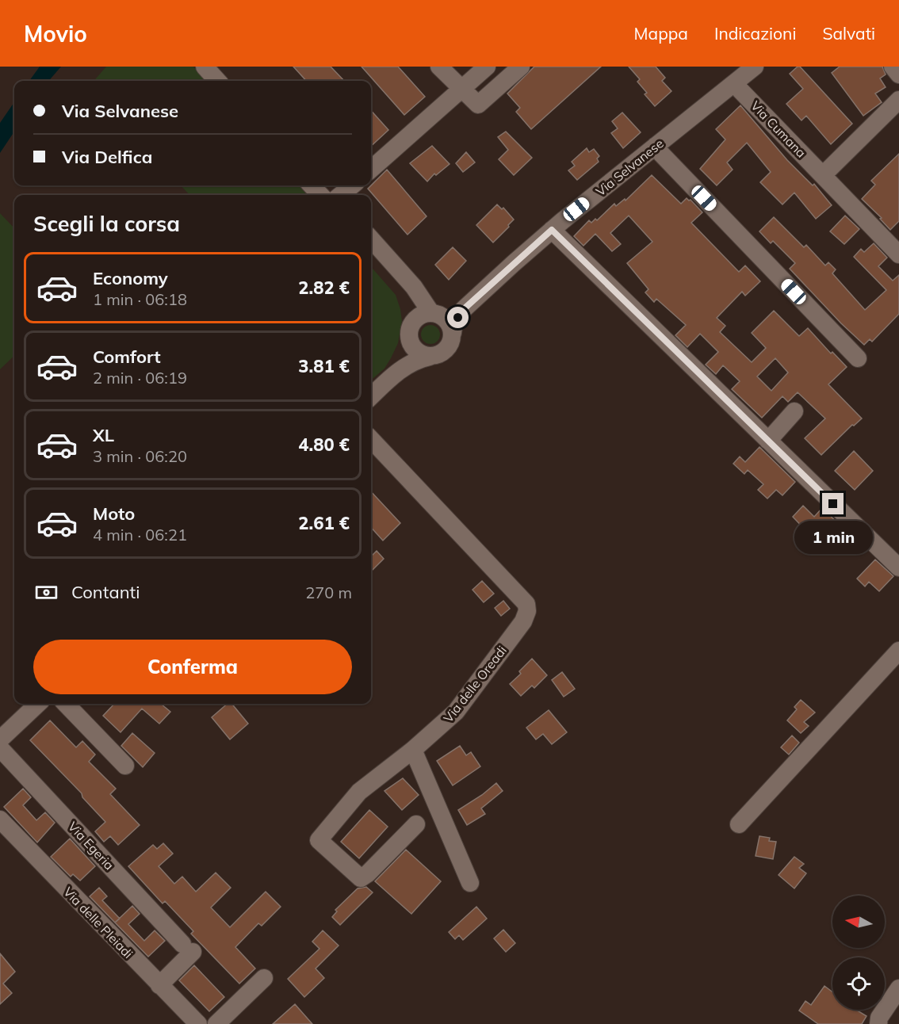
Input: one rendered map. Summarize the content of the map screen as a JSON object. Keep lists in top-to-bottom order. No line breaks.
{"streets":{"street":["Via Cumana","Via Selvanese","Via delle Oreadi","Via Egeria","Via delle Pleiadi"]},"crossings":[["Via Cumana","Via Selvanese"],["Via Egeria","Via delle Pleiadi"]],"north":"left","page":{"header":"Movio","nav":["Mappa","Indicazioni","Salvati"],"banner":["Via Selvanese","Via Delfica"],"heading":"Scegli la corsa","list":[{"name":"Economy","note":"1 min · 06:18","value":"2.82 €"},{"name":"Comfort","note":"2 min · 06:19","value":"3.81 €"},{"name":"XL","note":"3 min · 06:20","value":"4.80 €"},{"name":"Moto","note":"4 min · 06:21","value":"2.61 €"}],"bubble":"1 min","pay":["Contanti","270 m"],"buttons":"Conferma"}}
